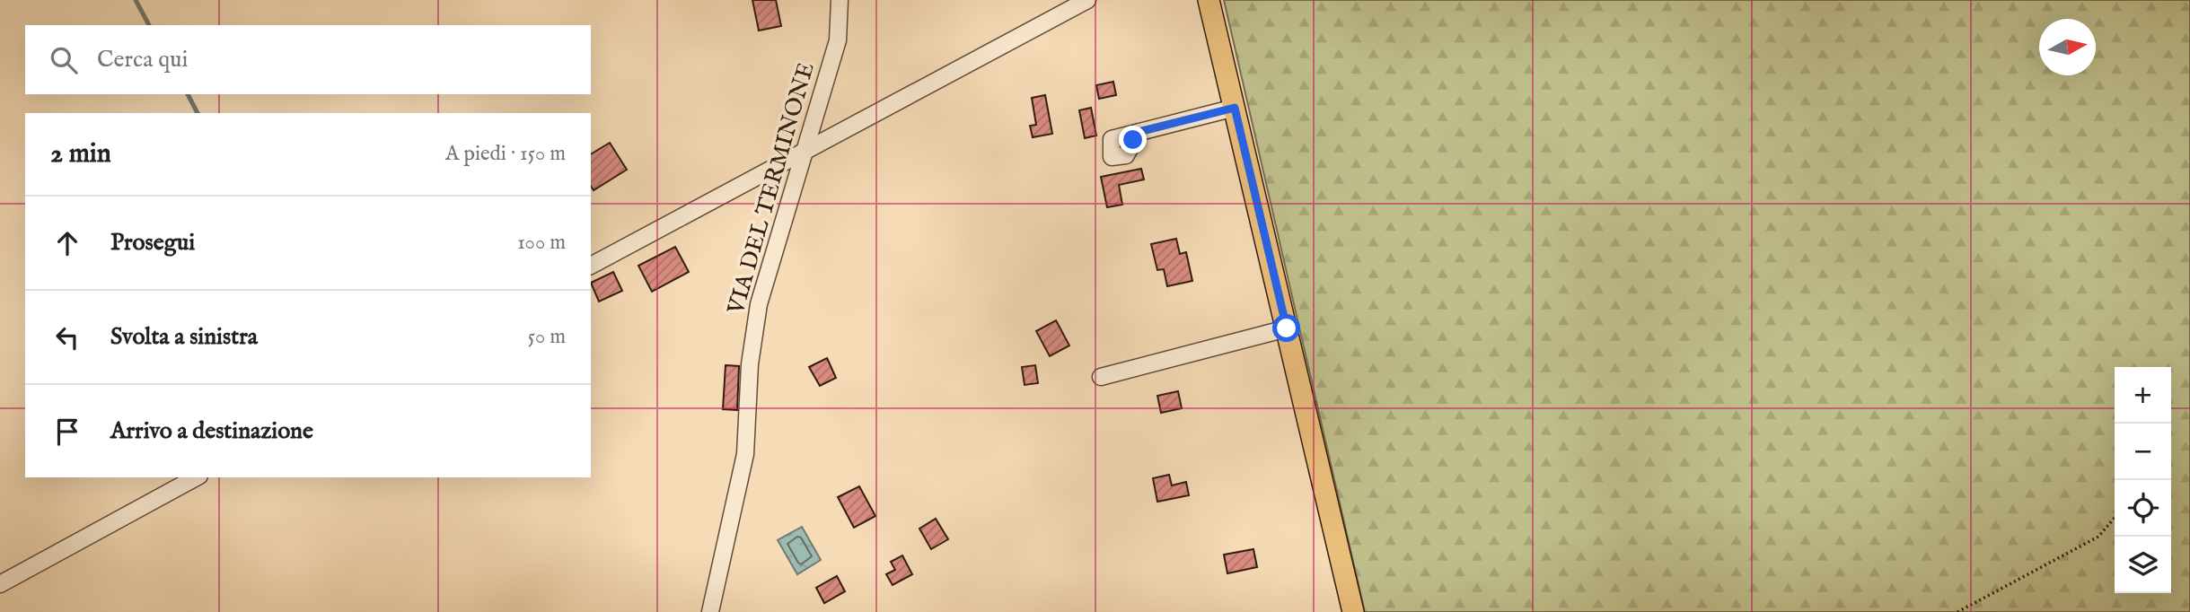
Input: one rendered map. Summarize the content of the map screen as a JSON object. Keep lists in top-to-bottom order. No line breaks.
{"streets":{"street":["VIA DEL TERMINONE"]},"north":"right","page":{"search":"Cerca qui","heading":["2 min","A piedi · 150 m"],"list":[["Prosegui","100 m"],["Svolta a sinistra","50 m"],"Arrivo a destinazione"],"map_buttons":["+","−"]}}
